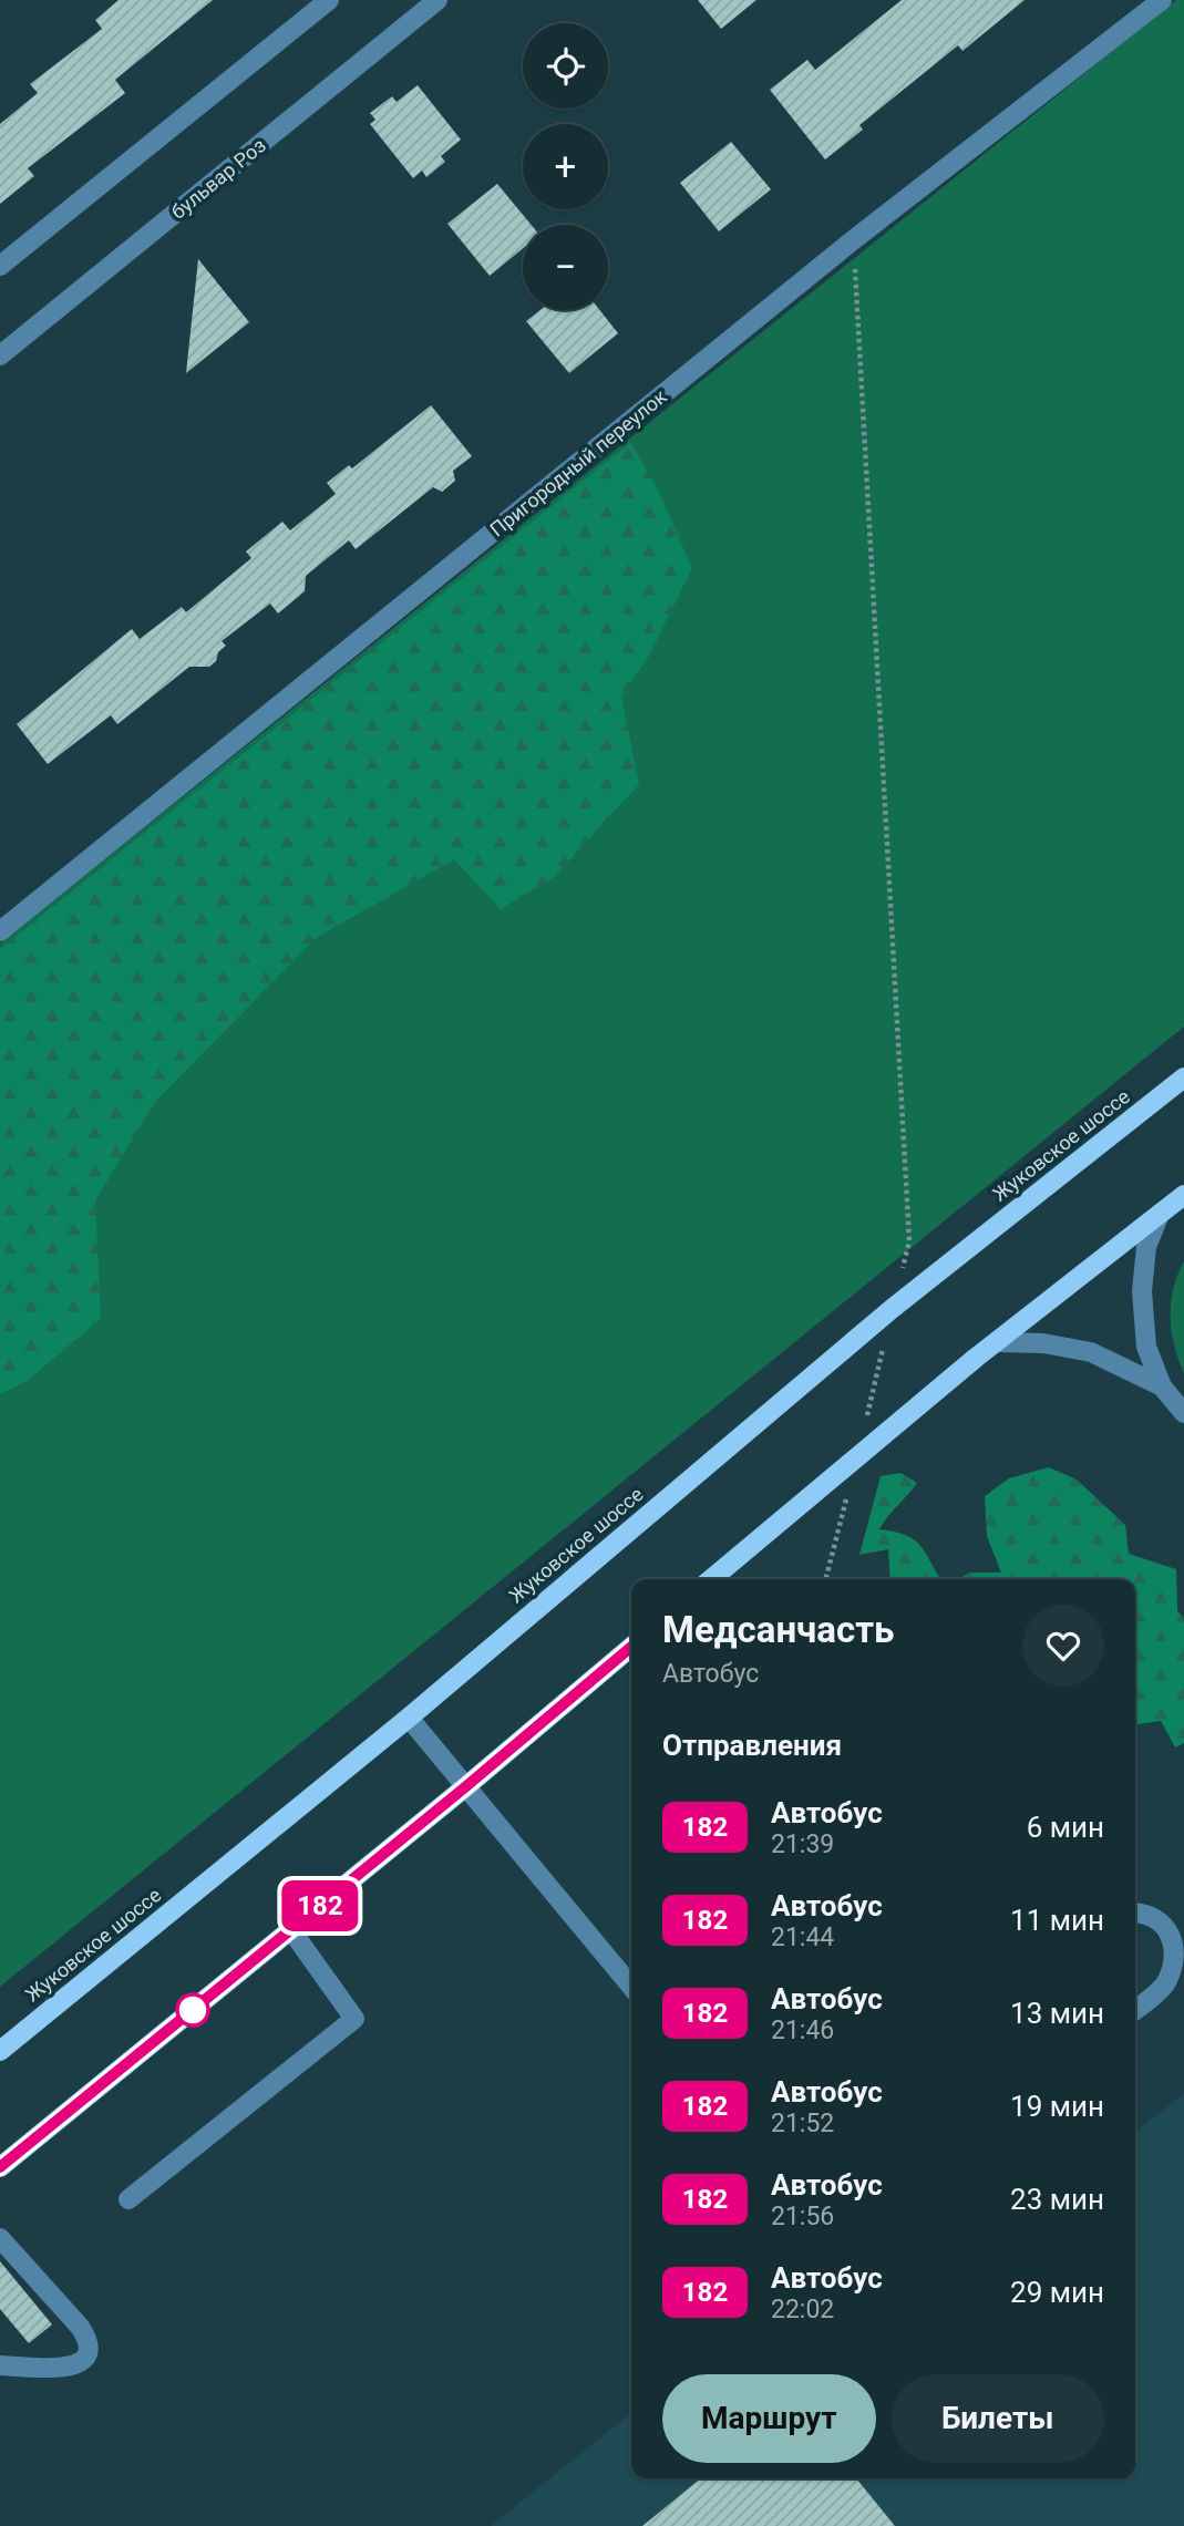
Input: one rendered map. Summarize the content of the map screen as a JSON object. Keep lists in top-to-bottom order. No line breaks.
{"streets":{"main road":["Жуковское шоссе"],"street":["бульвар Роз","Пригородный переулок"]},"lines":["bus line 182"],"page":{"on_map":"182","map_buttons":["+","−"],"heading":[["Медсанчасть","Автобус"],"Отправления"],"list":[{"mark":"182","name":"Автобус","note":"21:39","value":"6 мин"},{"mark":"182","name":"Автобус","note":"21:44","value":"11 мин"},{"mark":"182","name":"Автобус","note":"21:46","value":"13 мин"},{"mark":"182","name":"Автобус","note":"21:52","value":"19 мин"},{"mark":"182","name":"Автобус","note":"21:56","value":"23 мин"},{"mark":"182","name":"Автобус","note":"22:02","value":"29 мин"}],"buttons":["Маршрут","Билеты"]}}
